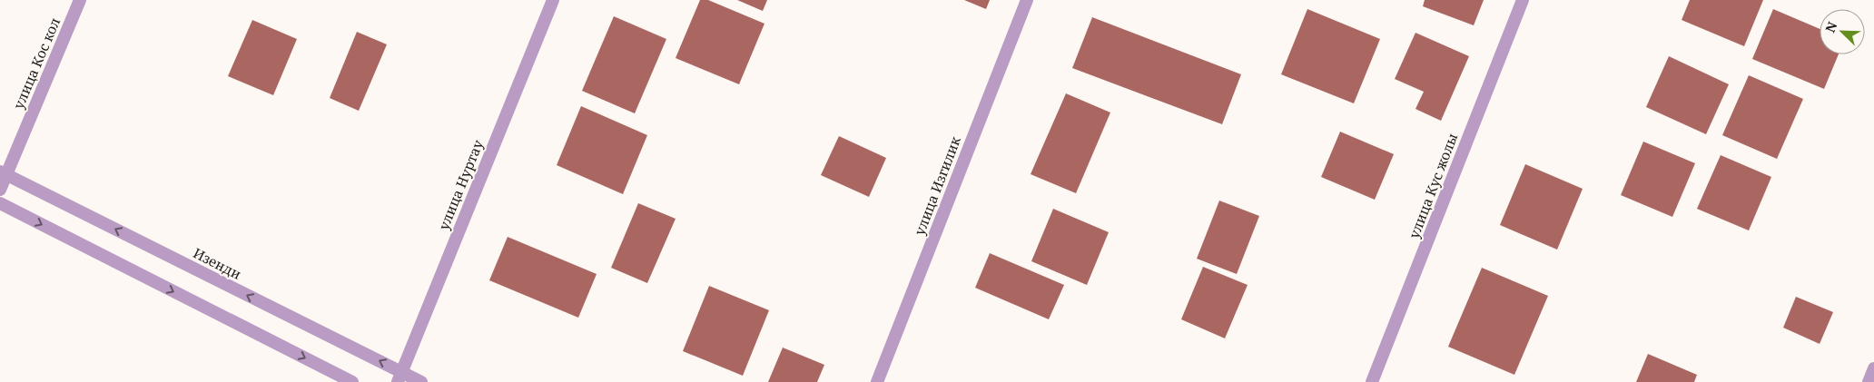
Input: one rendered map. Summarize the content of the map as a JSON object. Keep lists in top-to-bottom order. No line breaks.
{"streets":{"street":["улица Кос кол","улица Нуртау","улица Изгилик","улица Кус жолы","Изенди"]},"crossings":[["улица Кос кол","Изенди"],["улица Нуртау","Изенди"]],"north":"top left"}
